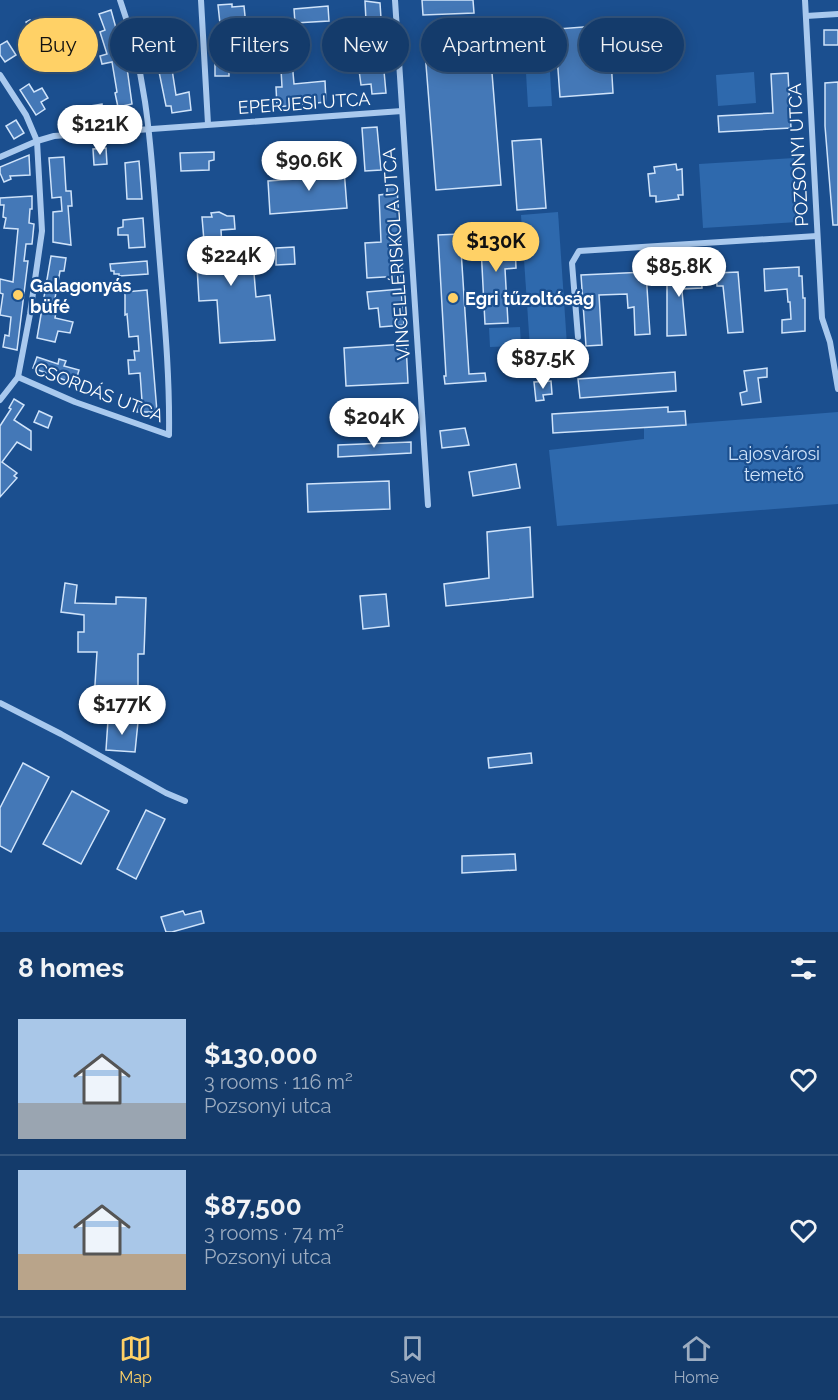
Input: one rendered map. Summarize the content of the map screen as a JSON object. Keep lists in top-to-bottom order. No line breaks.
{"streets":{"street":["EPERJESI UTCA","POZSONYI UTCA","VINCELLÉRISKOLA UTCA","CSORDÁS UTCA"]},"crossings":[["EPERJESI UTCA","VINCELLÉRISKOLA UTCA"],["EPERJESI UTCA","CSORDÁS UTCA"]],"parks":["Lajosvárosi temető"],"places":["Galagonyás büfé","Egri tűzoltóság"],"page":{"chip":["Buy","Rent","Filters","New","Apartment","House"],"price":["$121K","$90.6K","$130K","$224K","$85.8K","$87.5K","$204K","$177K"],"heading":"8 homes","list":[{"name":"$130,000","note":"3 rooms · 116 m² · Pozsonyi utca"},{"name":"$87,500","note":"3 rooms · 74 m² · Pozsonyi utca"}],"tabs":["Map","Saved","Home"]}}
